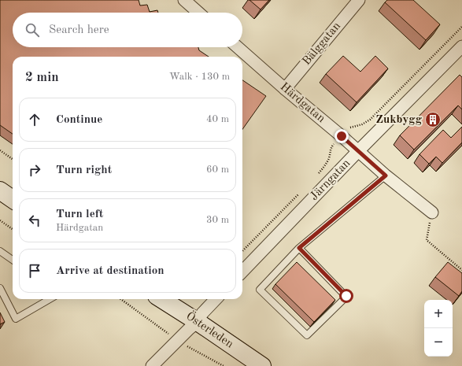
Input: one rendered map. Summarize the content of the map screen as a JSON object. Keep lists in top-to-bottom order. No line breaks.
{"streets":{"main road":["Österleden"],"street":["Bälggatan","Härdgatan","Järngatan"]},"crossings":[["Bälggatan","Härdgatan"],["Härdgatan","Järngatan"]],"places":{"building":["Zukbygg"]},"page":{"search":"Search here","heading":["2 min","Walk · 130 m"],"list":[["Continue","40 m"],["Turn right","60 m"],["Turn left","Härdgatan","30 m"],"Arrive at destination"],"map_buttons":["+","−"]}}
